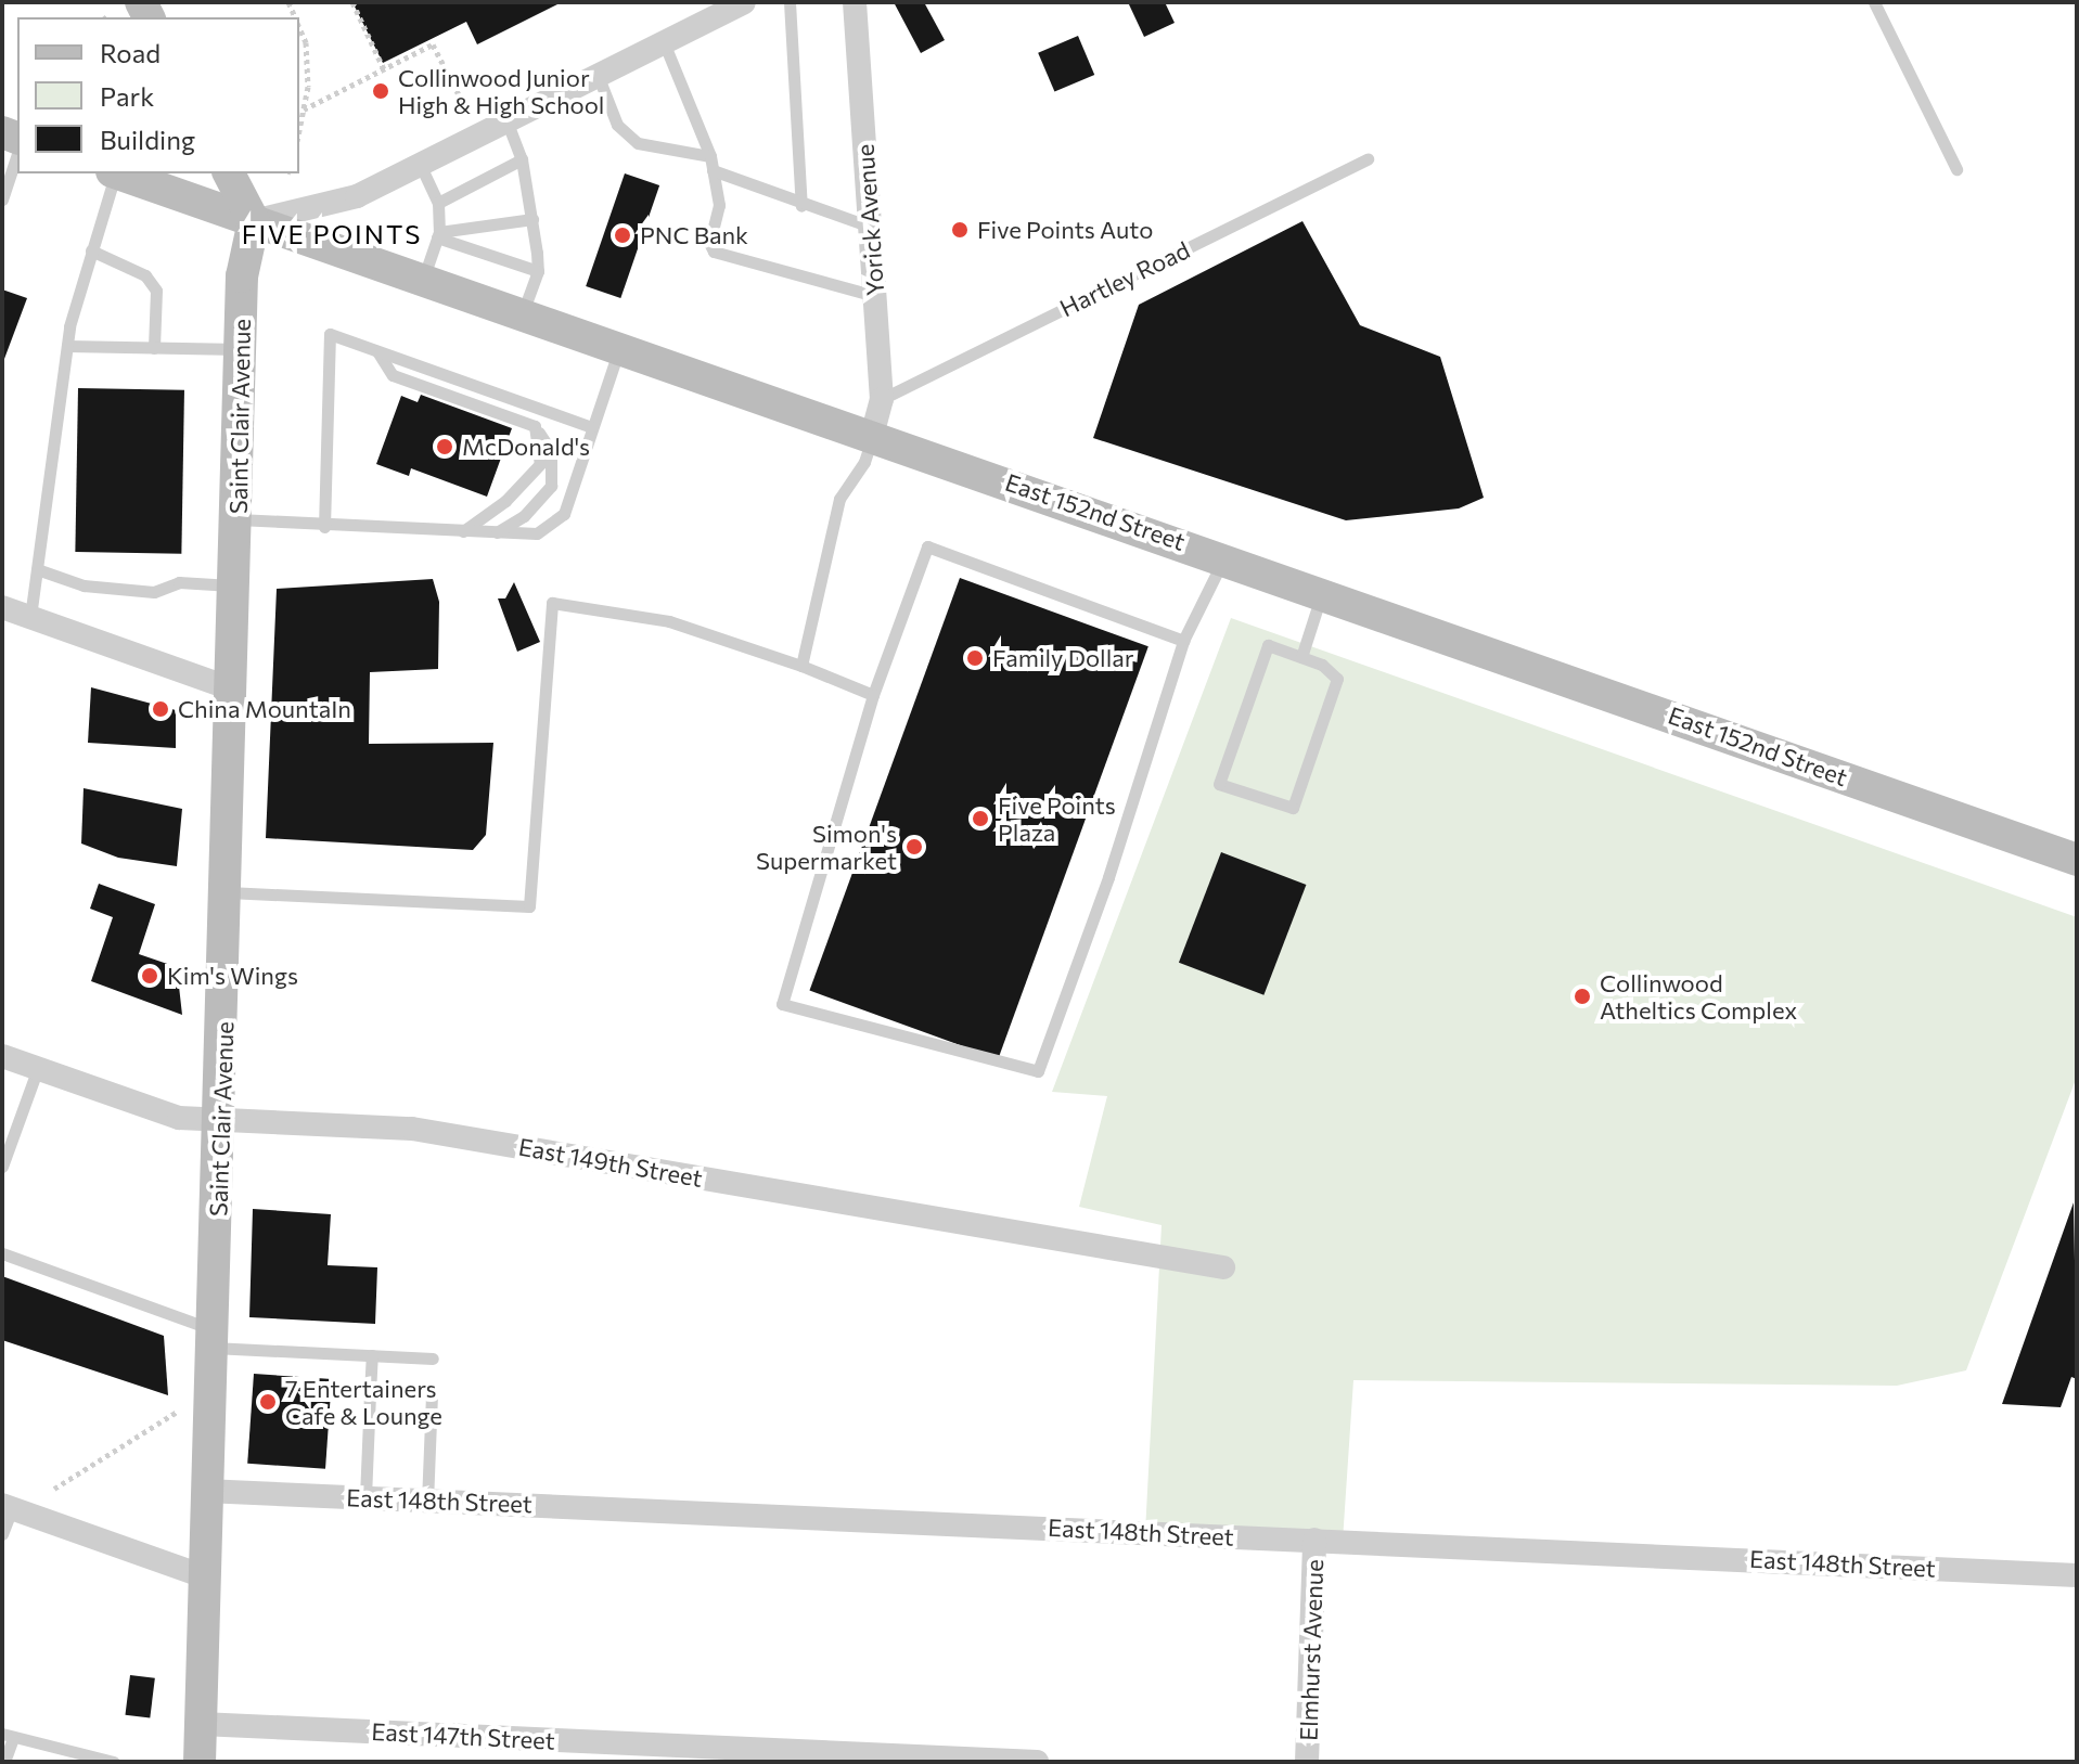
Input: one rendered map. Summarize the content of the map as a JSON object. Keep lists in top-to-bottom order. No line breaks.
{"streets":{"street":["Yorick Avenue","Saint Clair Avenue","East 152nd Street","East 149th Street","East 148th Street","Elmhurst Avenue","East 147th Street"],"lane":["Hartley Road"]},"crossings":[["Yorick Avenue","Hartley Road"],["Yorick Avenue","East 152nd Street"],["Saint Clair Avenue","East 152nd Street"],["Saint Clair Avenue","East 149th Street"],["Saint Clair Avenue","East 148th Street"],["Saint Clair Avenue","East 147th Street"],["East 148th Street","Elmhurst Avenue"]],"districts":["FIVE POINTS"],"places":["Collinwood Junior High & High School","Five Points Auto","PNC Bank","McDonald's","Family Dollar","China MountaIn","Five Points Plaza","Simon's Supermarket","Kim's Wings","Collinwood Atheltics Complex","7 Entertainers Cafe & Lounge"],"legend":["Road","Park","Building"]}
